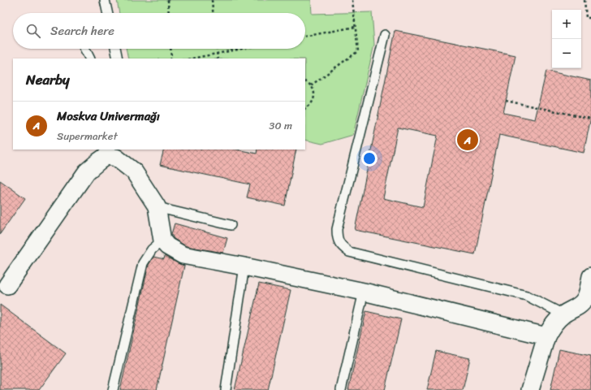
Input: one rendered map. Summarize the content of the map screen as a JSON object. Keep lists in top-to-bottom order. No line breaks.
{"page":{"map_buttons":["+","−"],"search":"Search here","heading":"Nearby","list":[{"mark":"A","name":"Moskva Univermağı","note":"Supermarket","value":"30 m"}],"pins":"A"}}
